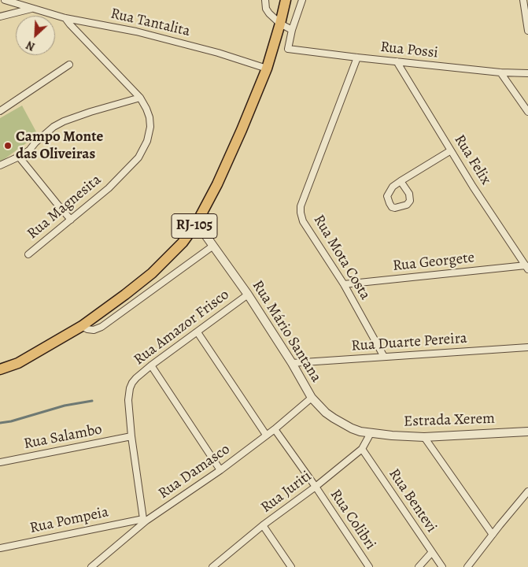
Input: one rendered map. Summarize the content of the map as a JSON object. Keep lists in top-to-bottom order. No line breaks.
{"streets":{"main road":["RJ-105"],"street":["Rua Tantalita","Rua Possi","Rua Felix","Rua Magnesita","Rua Mota Costa","Rua Georgete","Rua Amazor Frisco","Rua Mário Santana","Rua Duarte Pereira","Estrada Xerem","Rua Salambo","Rua Damasco","Rua Juriti","Rua Bentevi","Rua Colibri","Rua Pompeia"]},"crossings":[["Rua Tantalita","Rua Magnesita"],["Rua Tantalita","RJ-105"],["Rua Possi","Rua Felix"],["Rua Possi","Rua Mota Costa"],["Rua Felix","Rua Georgete"],["RJ-105","Rua Mário Santana"],["Rua Mota Costa","Rua Georgete"],["Rua Mota Costa","Rua Duarte Pereira"],["Rua Amazor Frisco","Rua Mário Santana"],["Rua Amazor Frisco","Rua Salambo"],["Rua Amazor Frisco","Rua Damasco"],["Rua Amazor Frisco","Rua Pompeia"],["Rua Mário Santana","Rua Duarte Pereira"],["Rua Mário Santana","Estrada Xerem"],["Rua Mário Santana","Rua Damasco"],["Rua Mário Santana","Rua Juriti"],["Estrada Xerem","Rua Juriti"],["Rua Damasco","Rua Colibri"],["Rua Damasco","Rua Pompeia"],["Rua Juriti","Rua Bentevi"],["Rua Juriti","Rua Colibri"]],"places":["Campo Monte das Oliveiras"],"north":"bottom left"}
